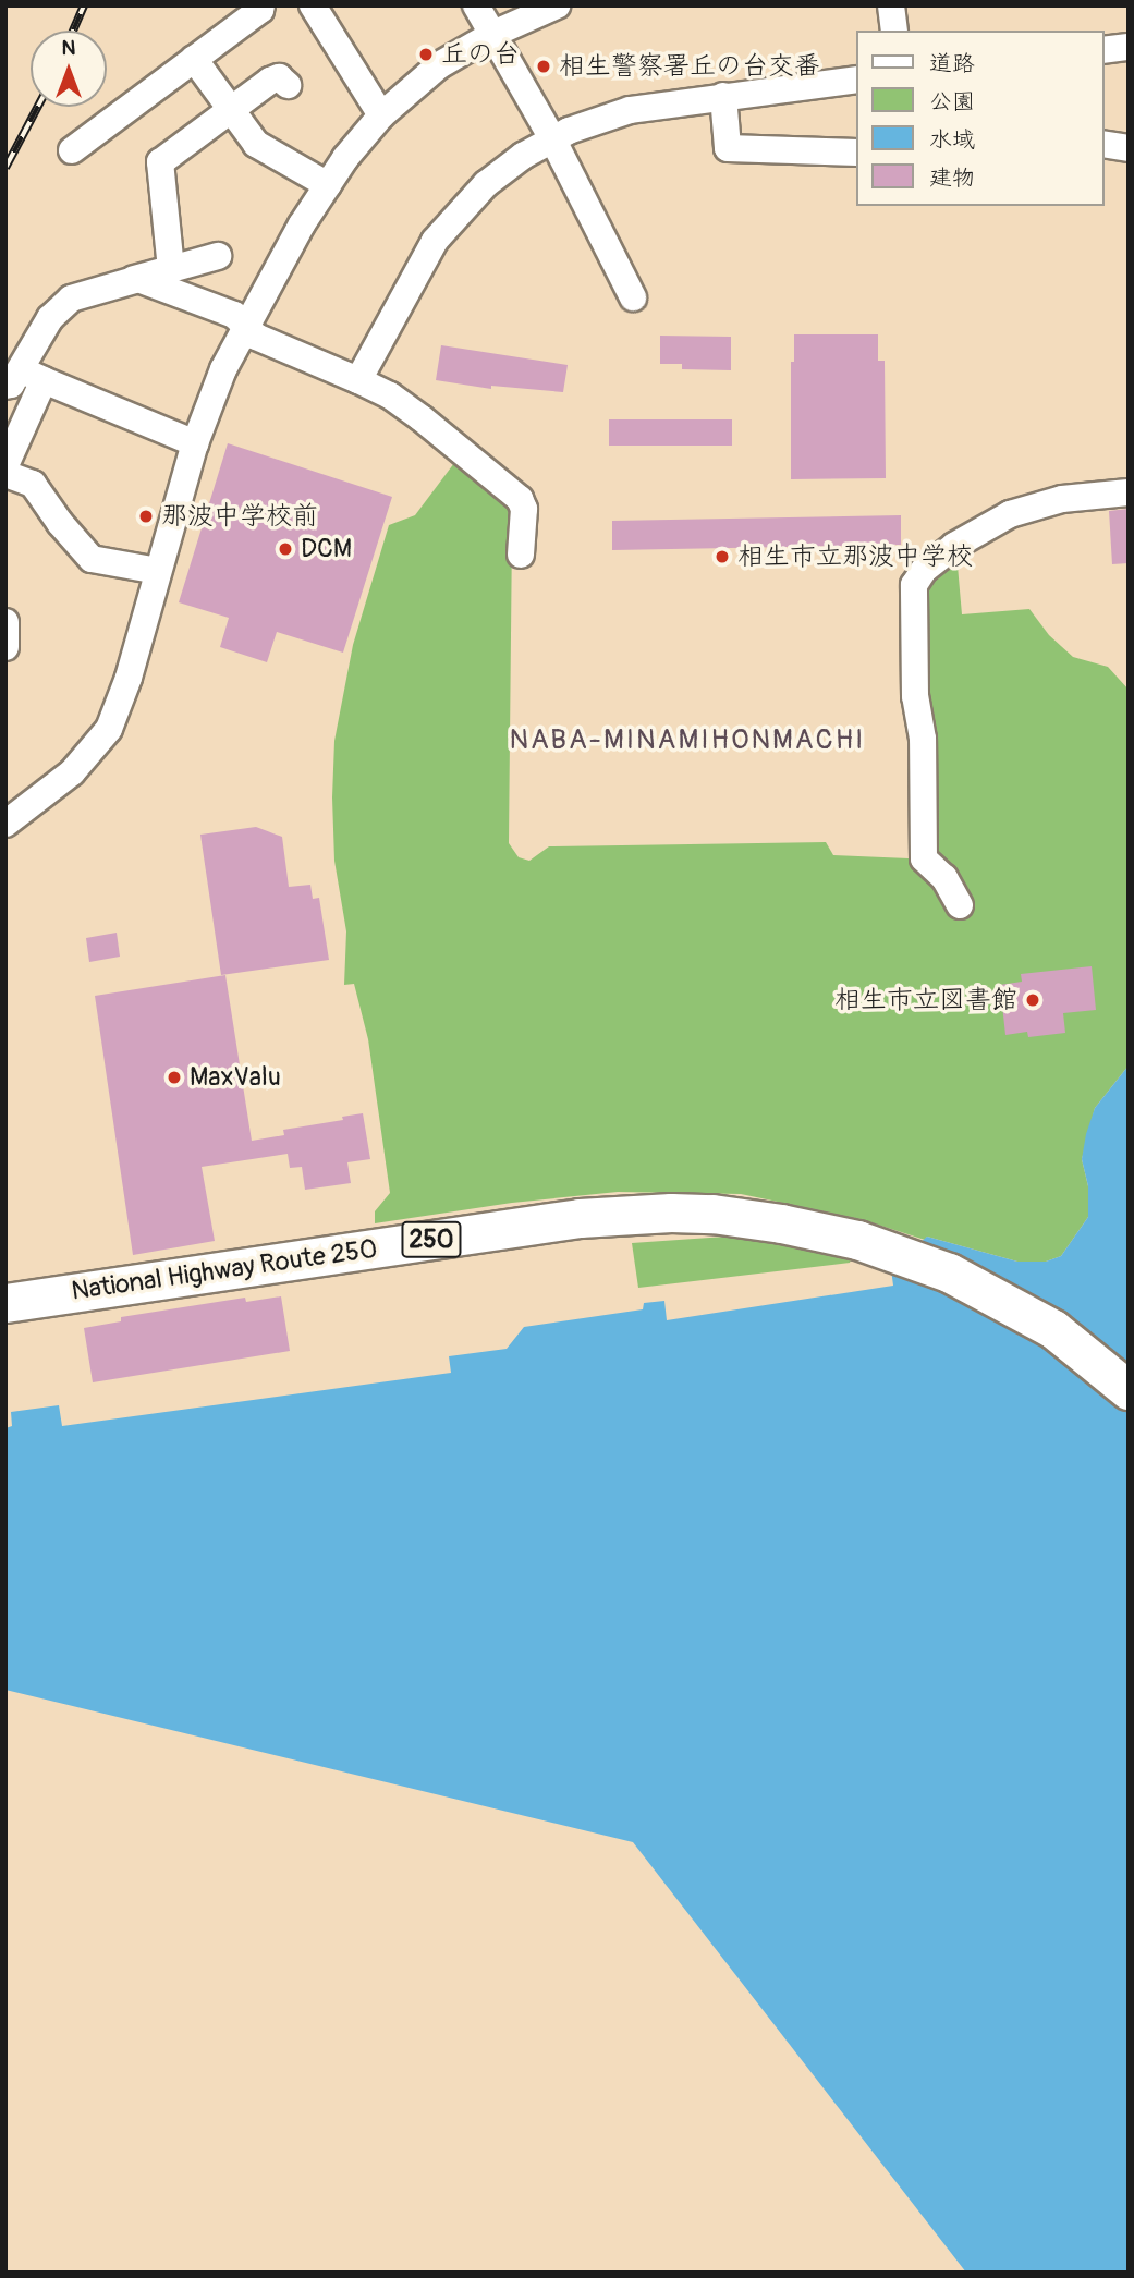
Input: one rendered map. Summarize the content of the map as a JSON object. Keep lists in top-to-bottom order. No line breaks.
{"streets":{"highway":["250","National Highway Route 250"]},"districts":["NABA-MINAMIHONMACHI"],"places":["丘の台","相生警察署丘の台交番","那波中学校前","DCM","相生市立那波中学校","相生市立図書館","MaxValu"],"legend":["道路","公園","水域","建物"],"north":"top"}
